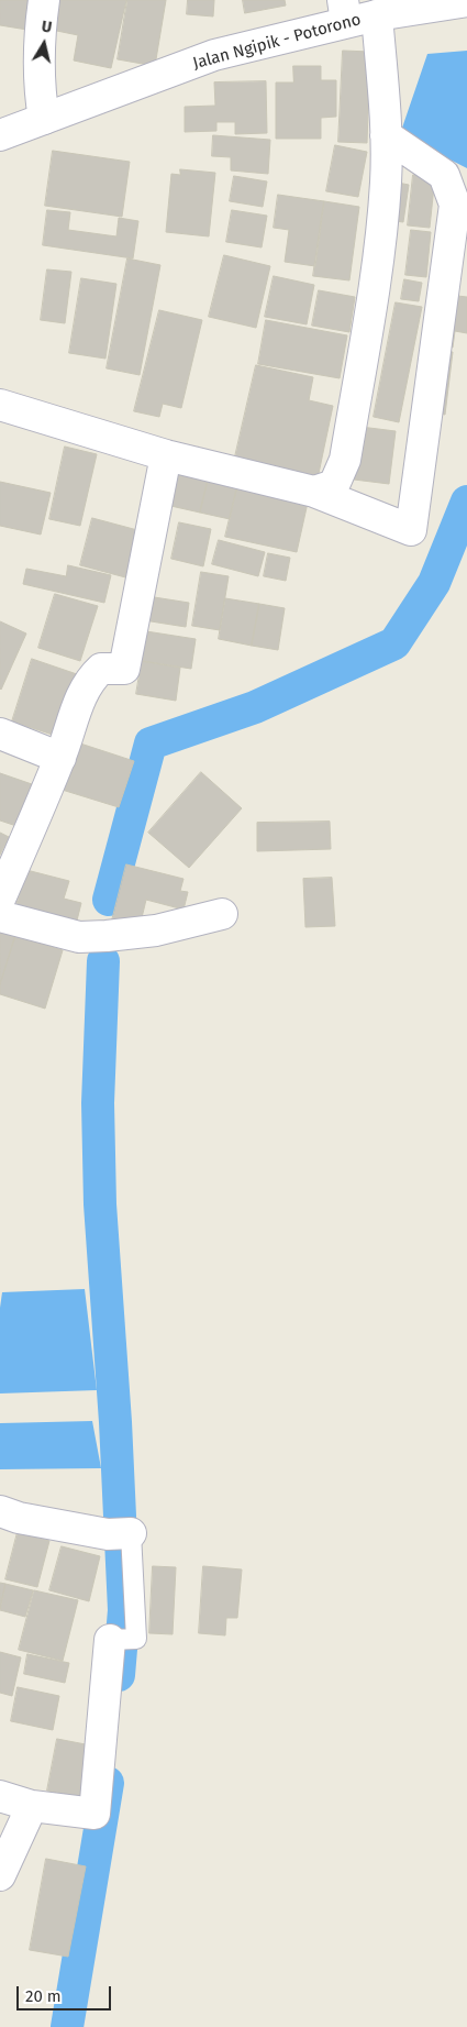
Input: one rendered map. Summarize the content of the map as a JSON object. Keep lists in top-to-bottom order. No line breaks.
{"streets":{"street":["Jalan Ngipik - Potorono"]},"scale_bar":"20 m","north":"top"}
